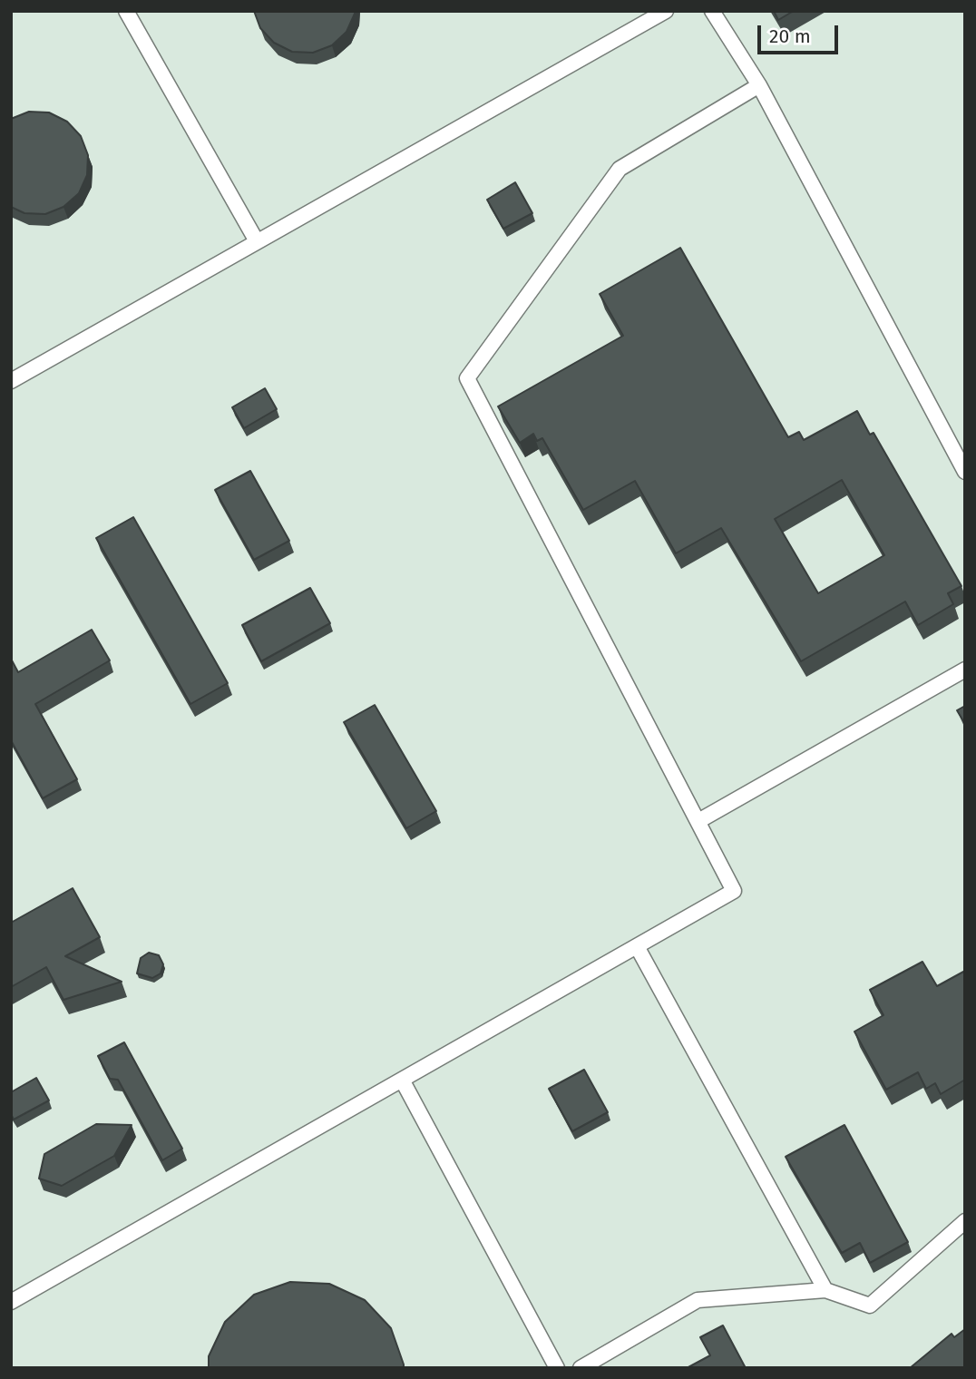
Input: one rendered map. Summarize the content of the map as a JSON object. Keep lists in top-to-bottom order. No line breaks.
{"scale_bar":"20 m"}
